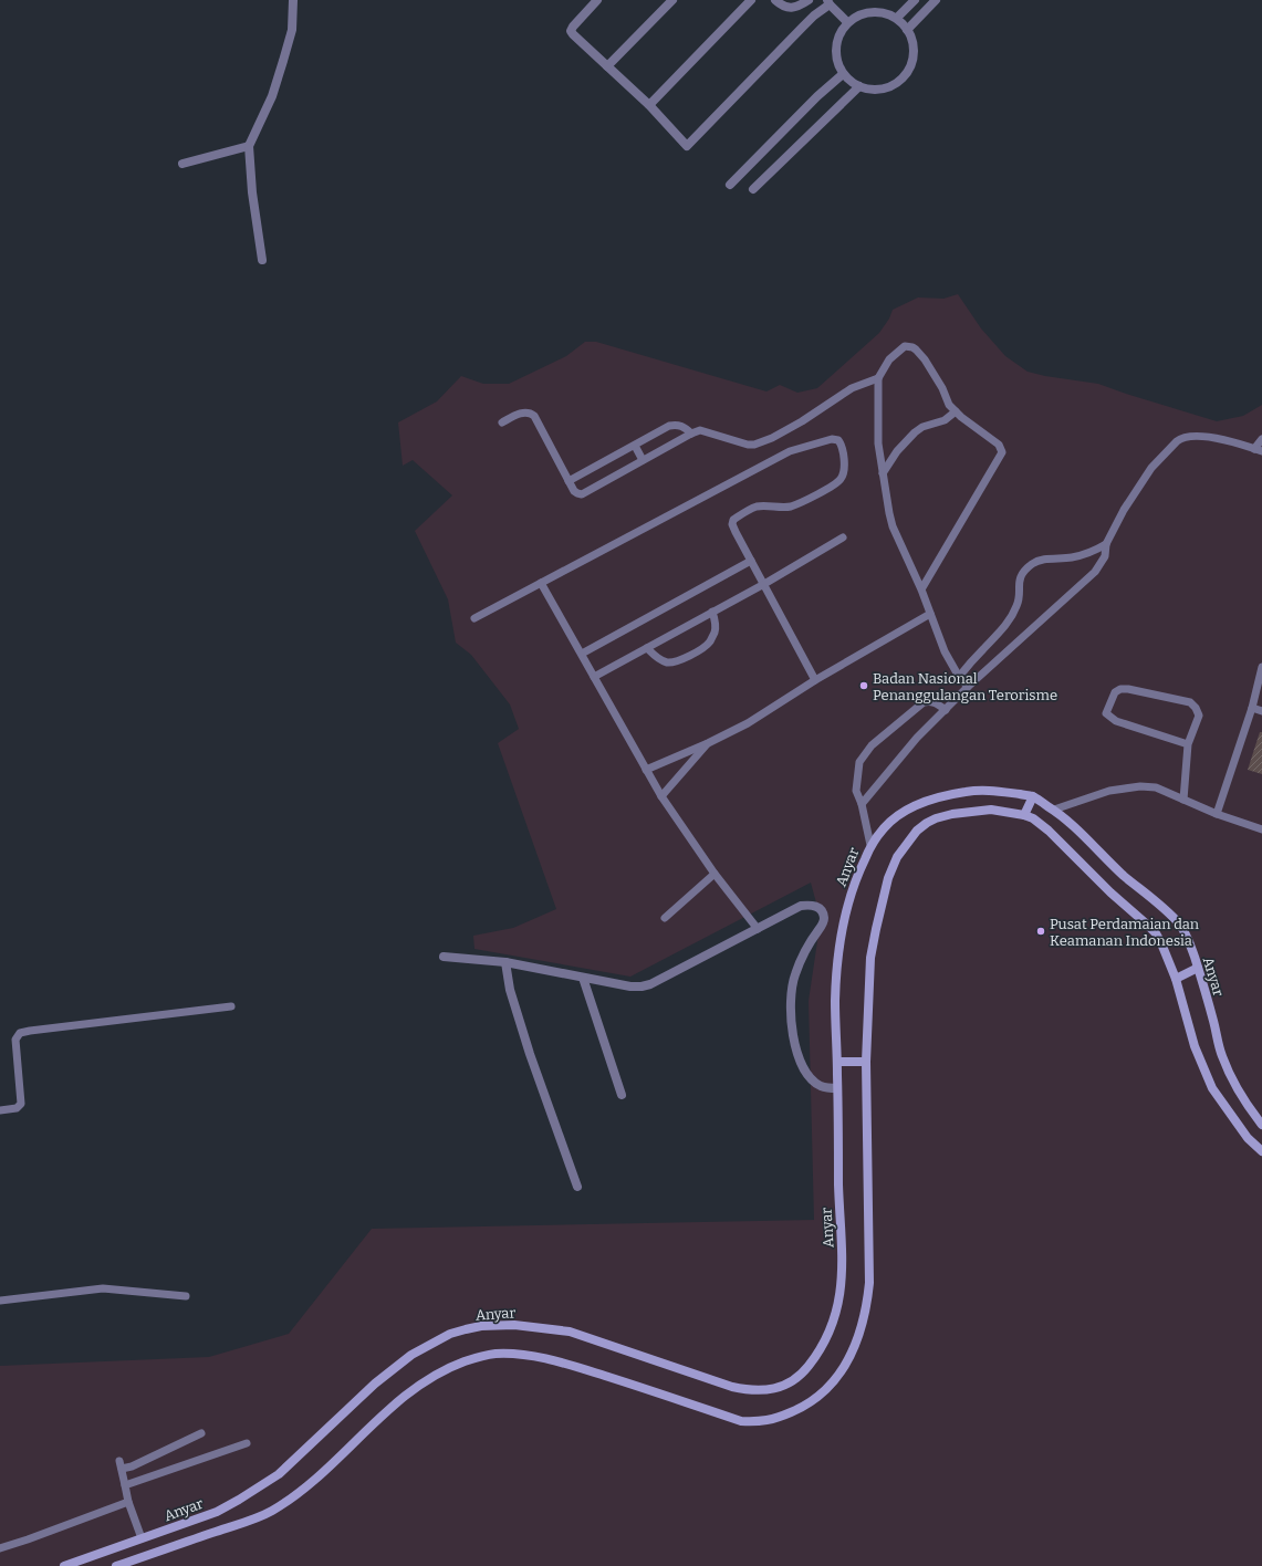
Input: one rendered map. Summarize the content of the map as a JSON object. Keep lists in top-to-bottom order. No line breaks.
{"streets":{"street":["Anyar"]},"places":["Badan Nasional Penanggulangan Terorisme","Pusat Perdamaian dan Keamanan Indonesia"]}
